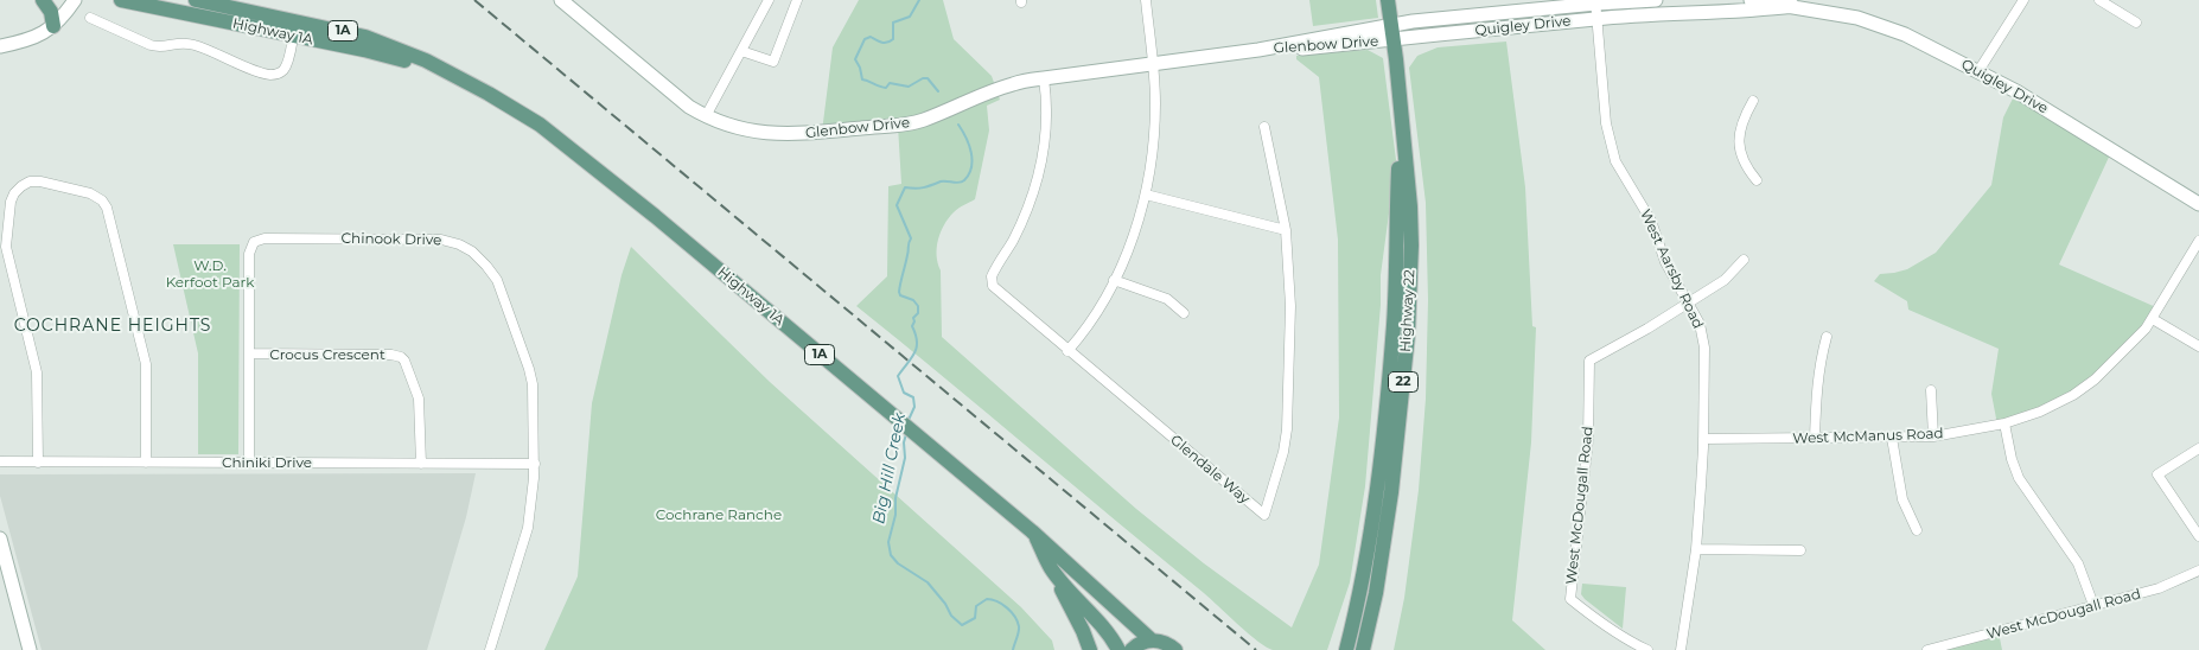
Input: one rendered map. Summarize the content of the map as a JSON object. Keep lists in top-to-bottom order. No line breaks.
{"streets":{"main road":["1A","Highway 1A","Highway 22","22"],"street":["Quigley Drive","Glenbow Drive","Chinook Drive","West Aarsby Road","Crocus Crescent","West McManus Road","Chiniki Drive","Glendale Way","West McDougall Road"]},"crossings":[["Quigley Drive","Glenbow Drive"],["Quigley Drive","West Aarsby Road"],["Quigley Drive","Highway 22"],["Glenbow Drive","Highway 22"],["Glenbow Drive","Glendale Way"],["Chinook Drive","Crocus Crescent"],["Chinook Drive","Chiniki Drive"],["West Aarsby Road","West McManus Road"],["West Aarsby Road","West McDougall Road"],["Crocus Crescent","Chiniki Drive"]],"districts":["COCHRANE HEIGHTS"],"water":["Big Hill Creek"],"parks":["W.D. Kerfoot Park","Cochrane Ranche"]}
